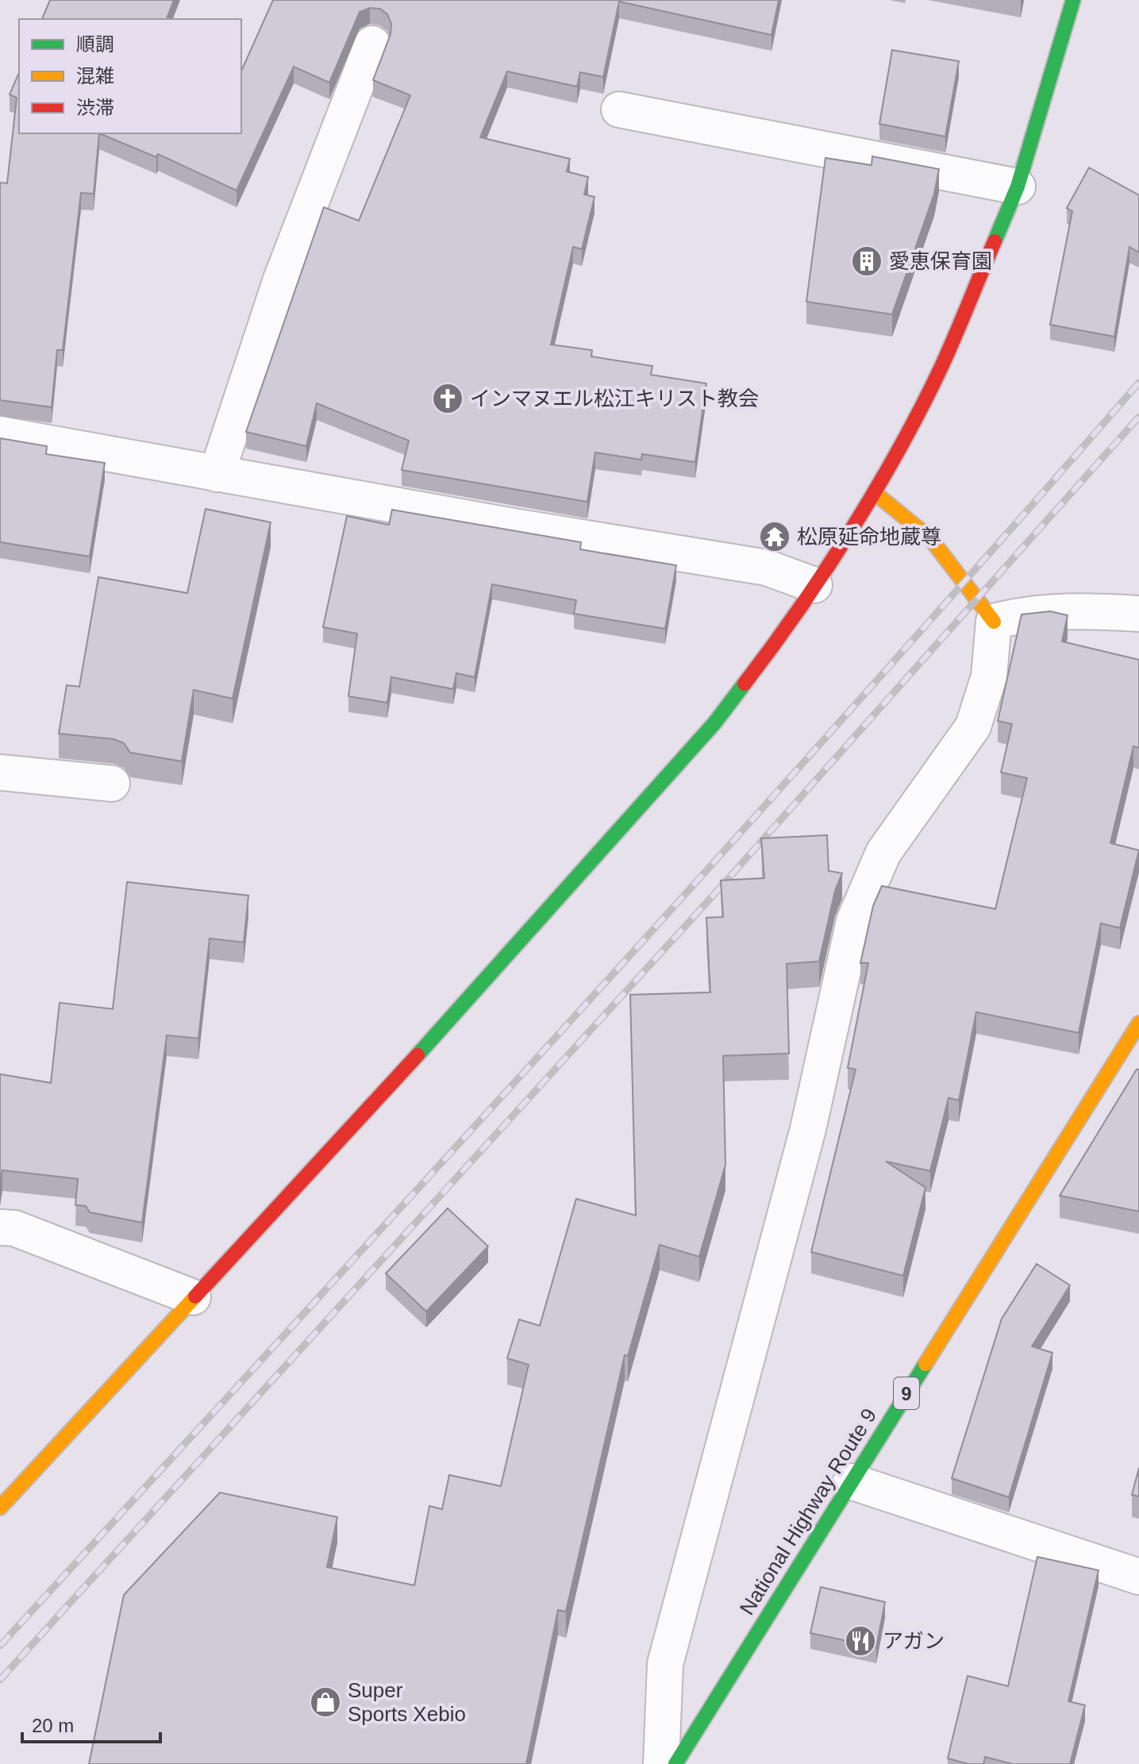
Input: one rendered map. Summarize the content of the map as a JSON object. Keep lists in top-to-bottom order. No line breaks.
{"streets":{"main road":["9","National Highway Route 9"]},"places":{"building":["愛恵保育園"],"church":["インマヌエル松江キリスト教会"],"temple":["松原延命地蔵尊"],"restaurant":["アガン"],"shop":["Super Sports Xebio"]},"legend":["順調","混雑","渋滞"],"scale_bar":"20 m"}
